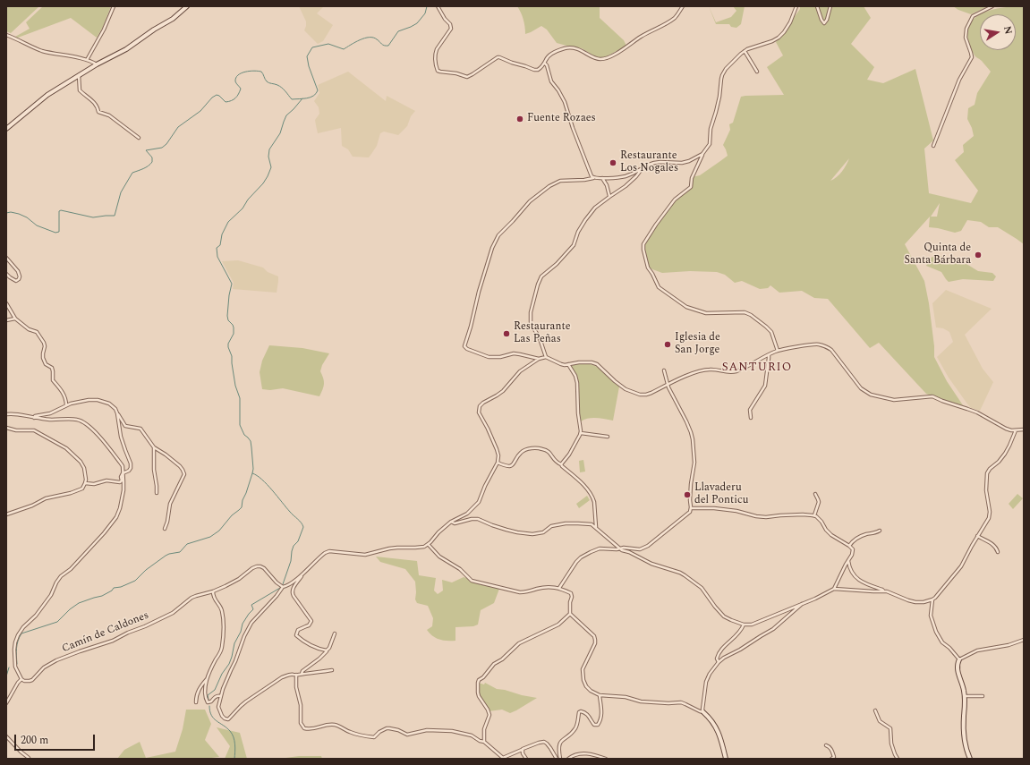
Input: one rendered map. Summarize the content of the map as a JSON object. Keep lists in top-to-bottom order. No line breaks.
{"streets":{"street":["Camín de Caldones"]},"districts":["SANTURIO"],"places":["Fuente Rozaes","Restaurante Los Nogales","Quinta de Santa Bárbara","Restaurante Las Peñas","Iglesia de San Jorge","Llavaderu del Ponticu"],"scale_bar":"200 m","north":"right"}
